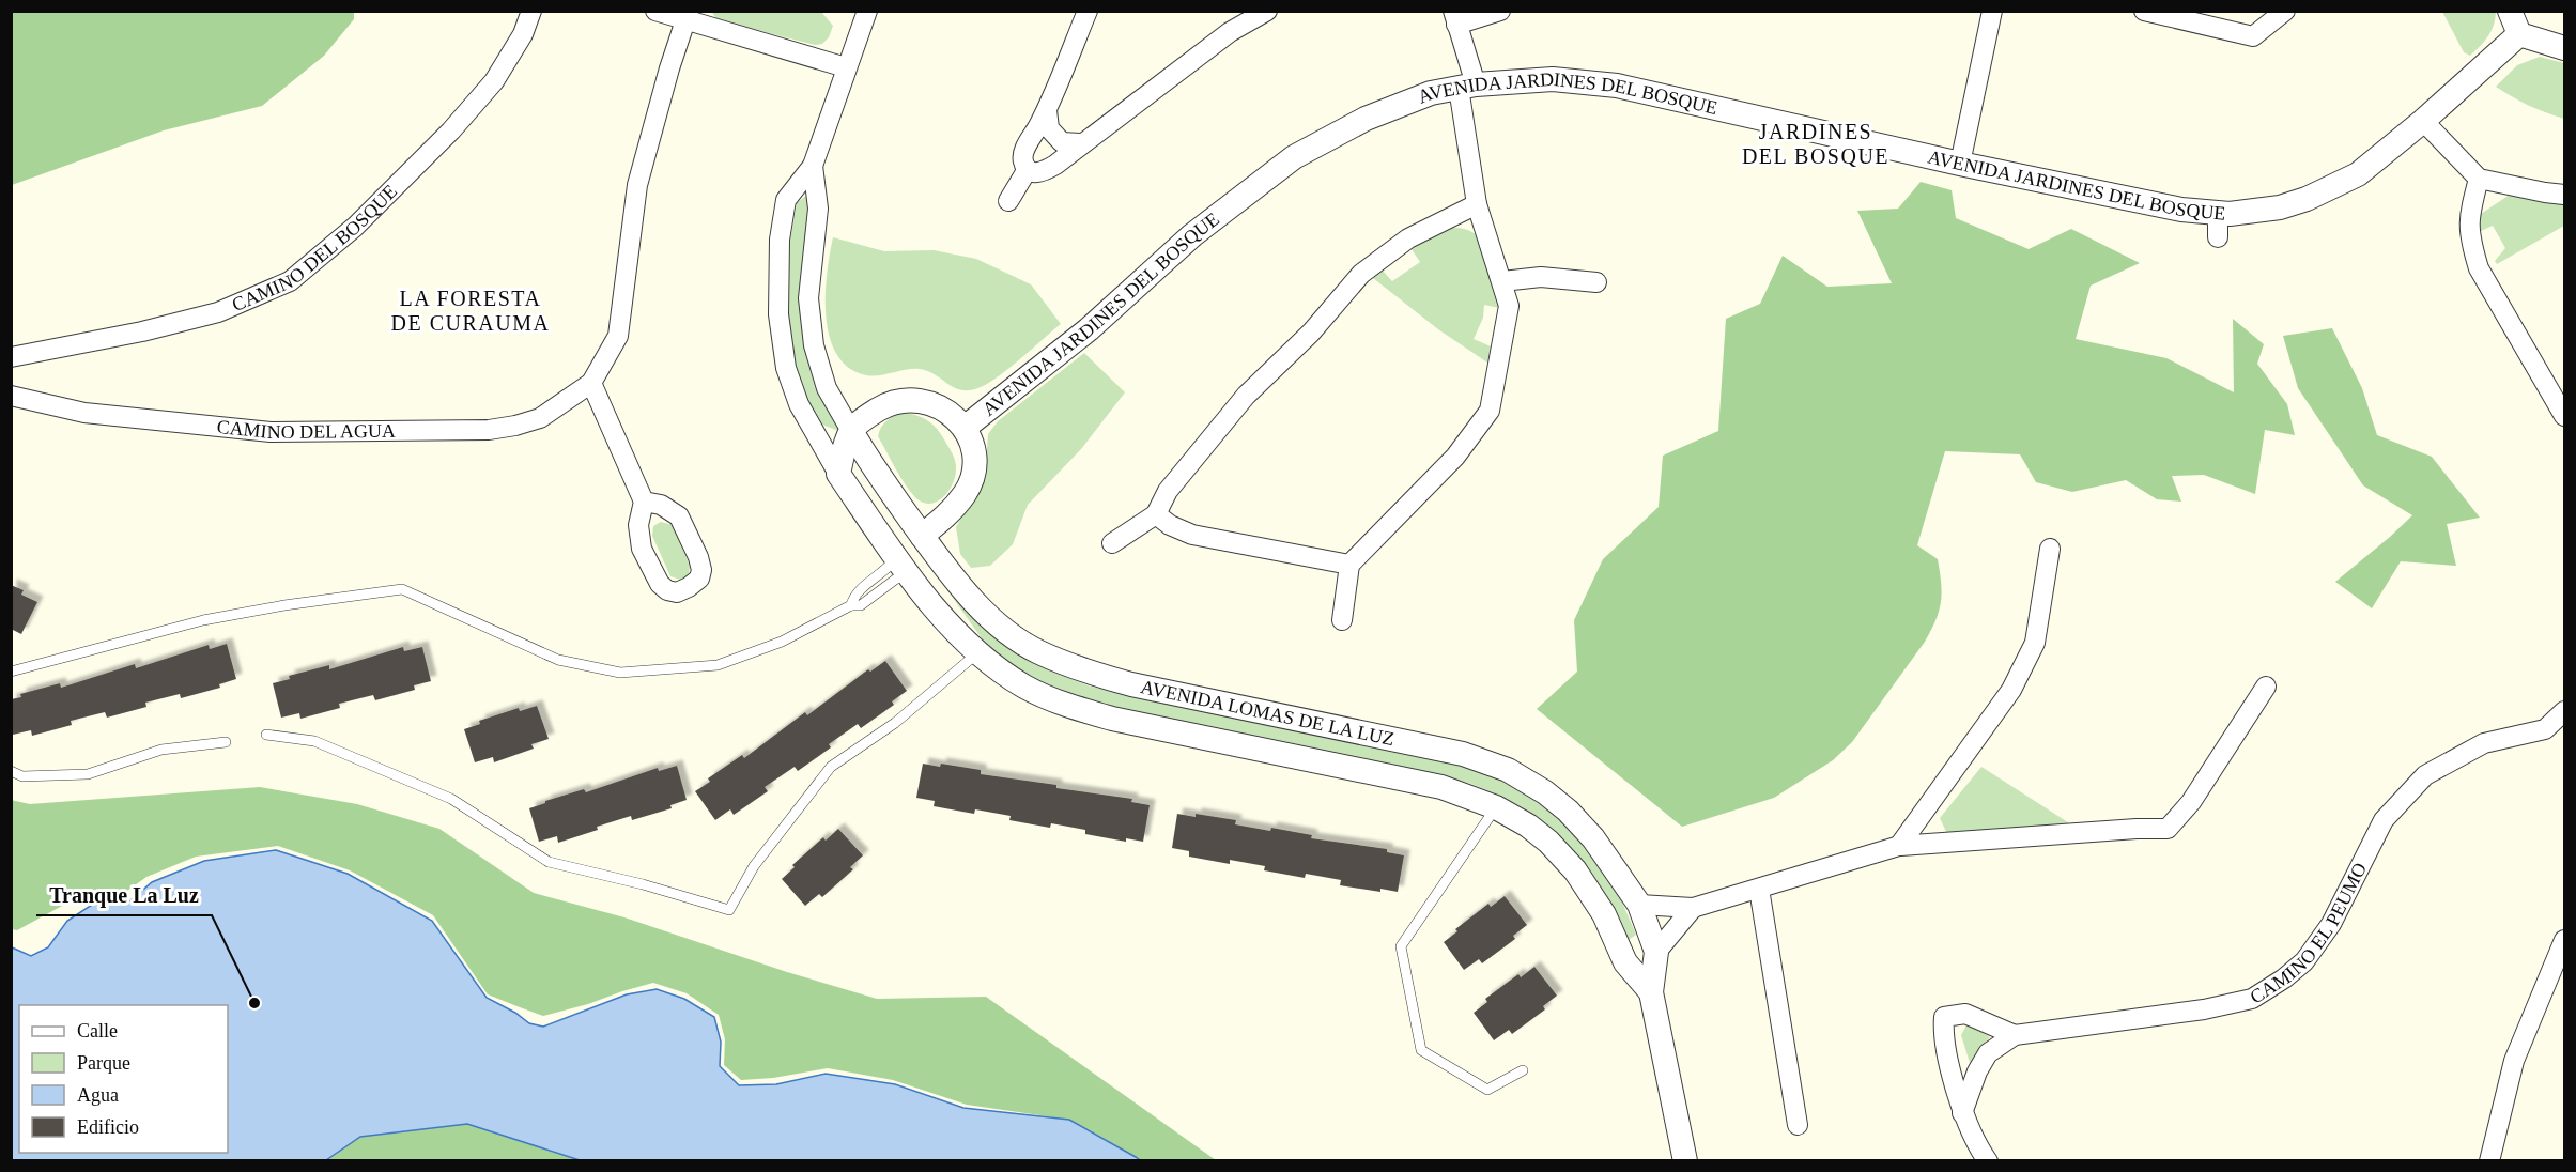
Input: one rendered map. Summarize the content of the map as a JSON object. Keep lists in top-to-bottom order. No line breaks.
{"streets":{"street":["AVENIDA JARDINES DEL BOSQUE","CAMINO DEL BOSQUE","CAMINO DEL AGUA","AVENIDA LOMAS DE LA LUZ","CAMINO EL PEUMO"]},"crossings":[["AVENIDA JARDINES DEL BOSQUE","AVENIDA LOMAS DE LA LUZ"]],"districts":["JARDINES DEL BOSQUE","LA FORESTA DE CURAUMA"],"places":["Tranque La Luz"],"legend":["Calle","Parque","Agua","Edificio"]}
